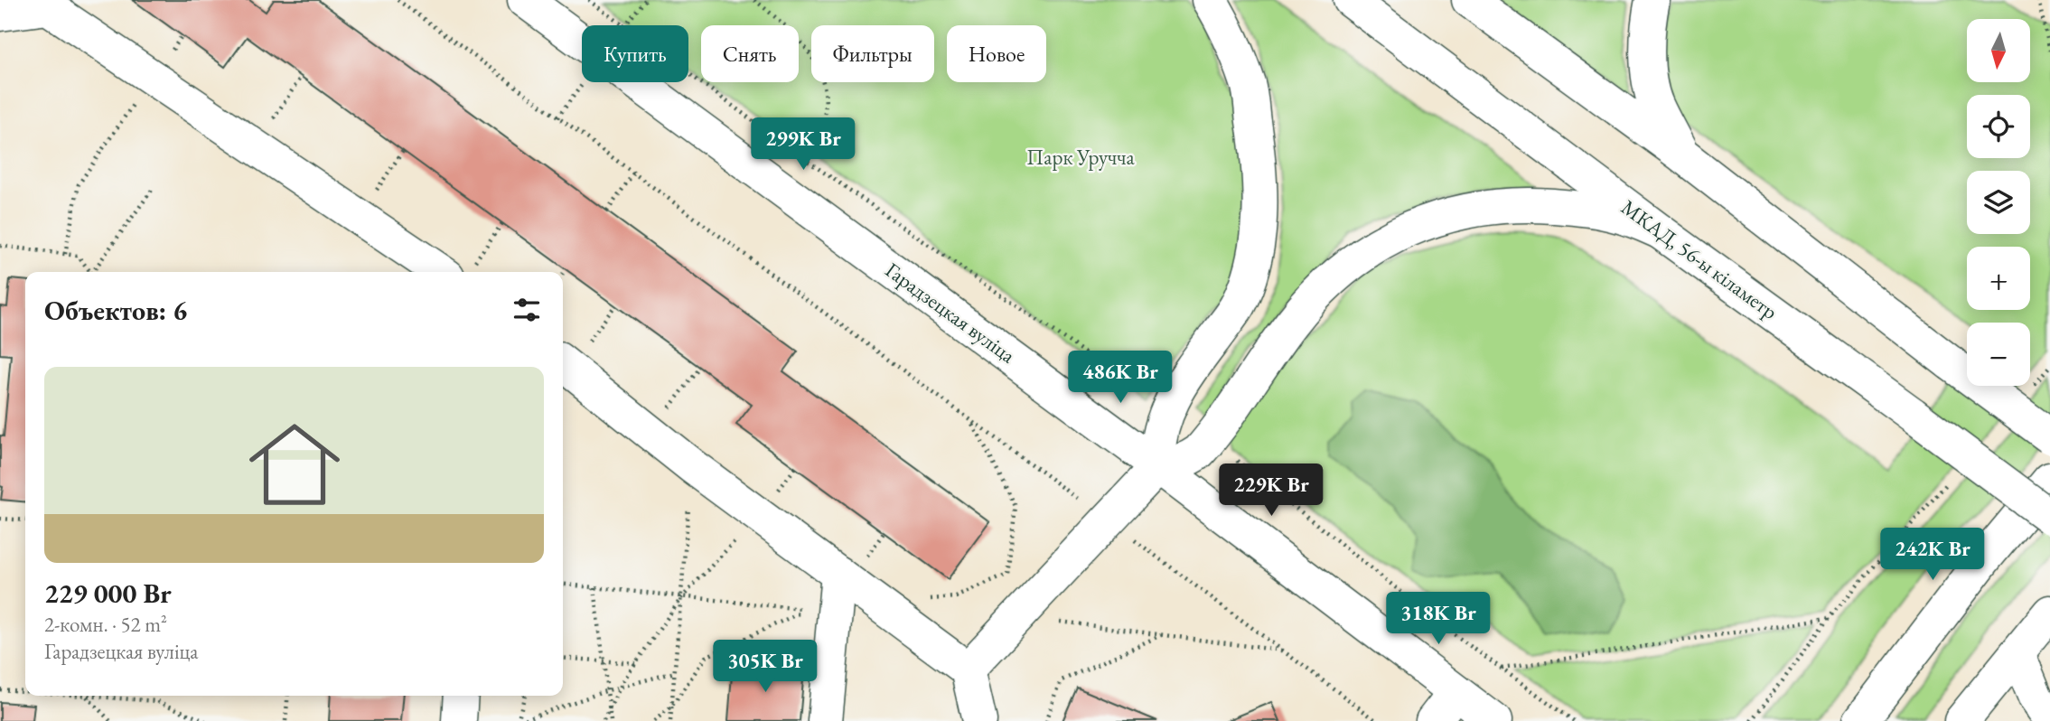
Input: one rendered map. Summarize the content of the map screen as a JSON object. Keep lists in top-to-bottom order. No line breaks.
{"streets":{"main road":["МКАД, 56-ы кіламетр","Гарадзецкая вуліца"]},"parks":["Парк Уручча"],"north":"bottom","page":{"map_buttons":["+","−"],"chip":["Купить","Снять","Фильтры","Новое"],"price":["299K Br","486K Br","229K Br","242K Br","318K Br","305K Br"],"heading":"Объектов: 6","list":[{"name":"229 000 Br","note":"2-комн. · 52 m² · Гарадзецкая вуліца"}]}}
